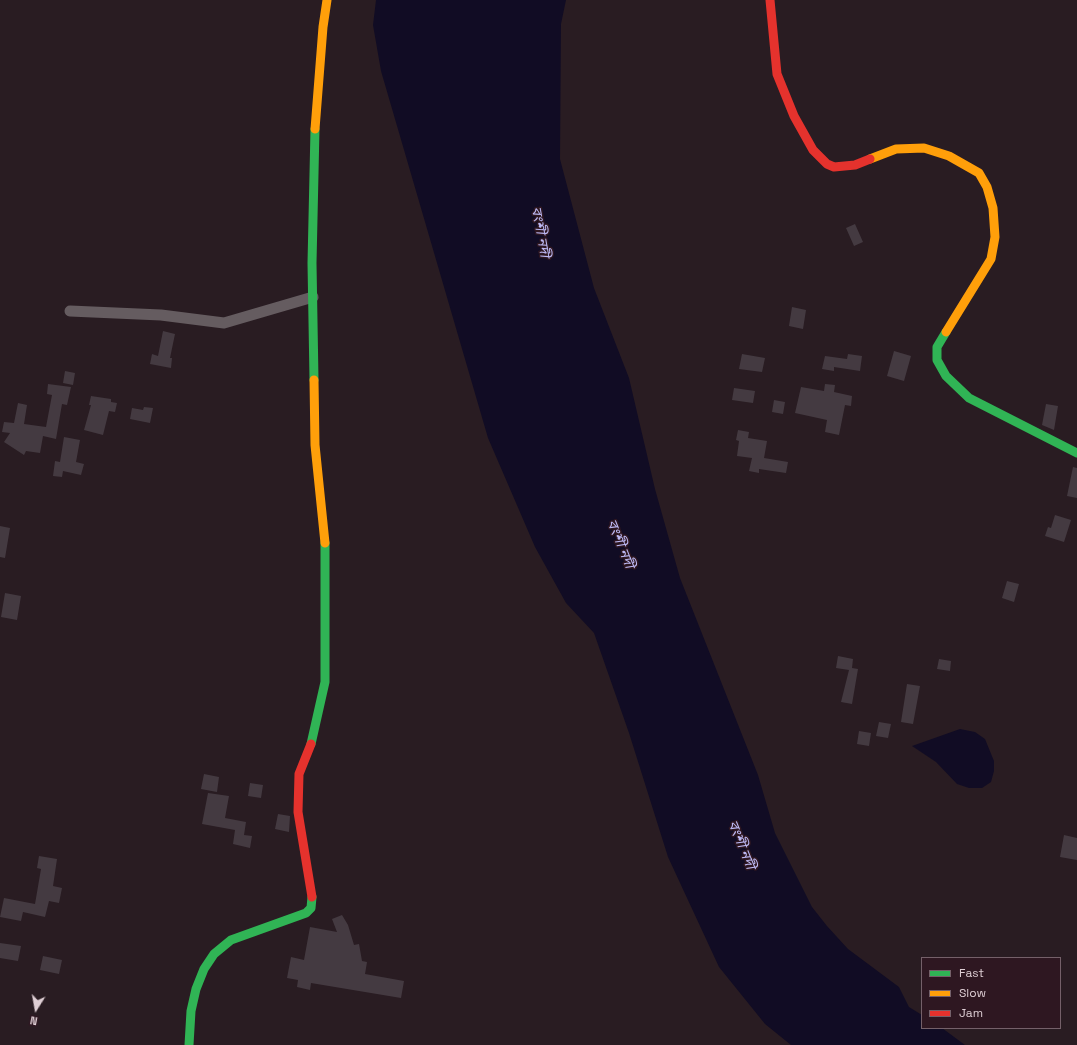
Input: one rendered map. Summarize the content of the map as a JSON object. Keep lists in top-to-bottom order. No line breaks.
{"water":["বংশী নদী"],"legend":["Fast","Slow","Jam"],"north":"bottom"}
